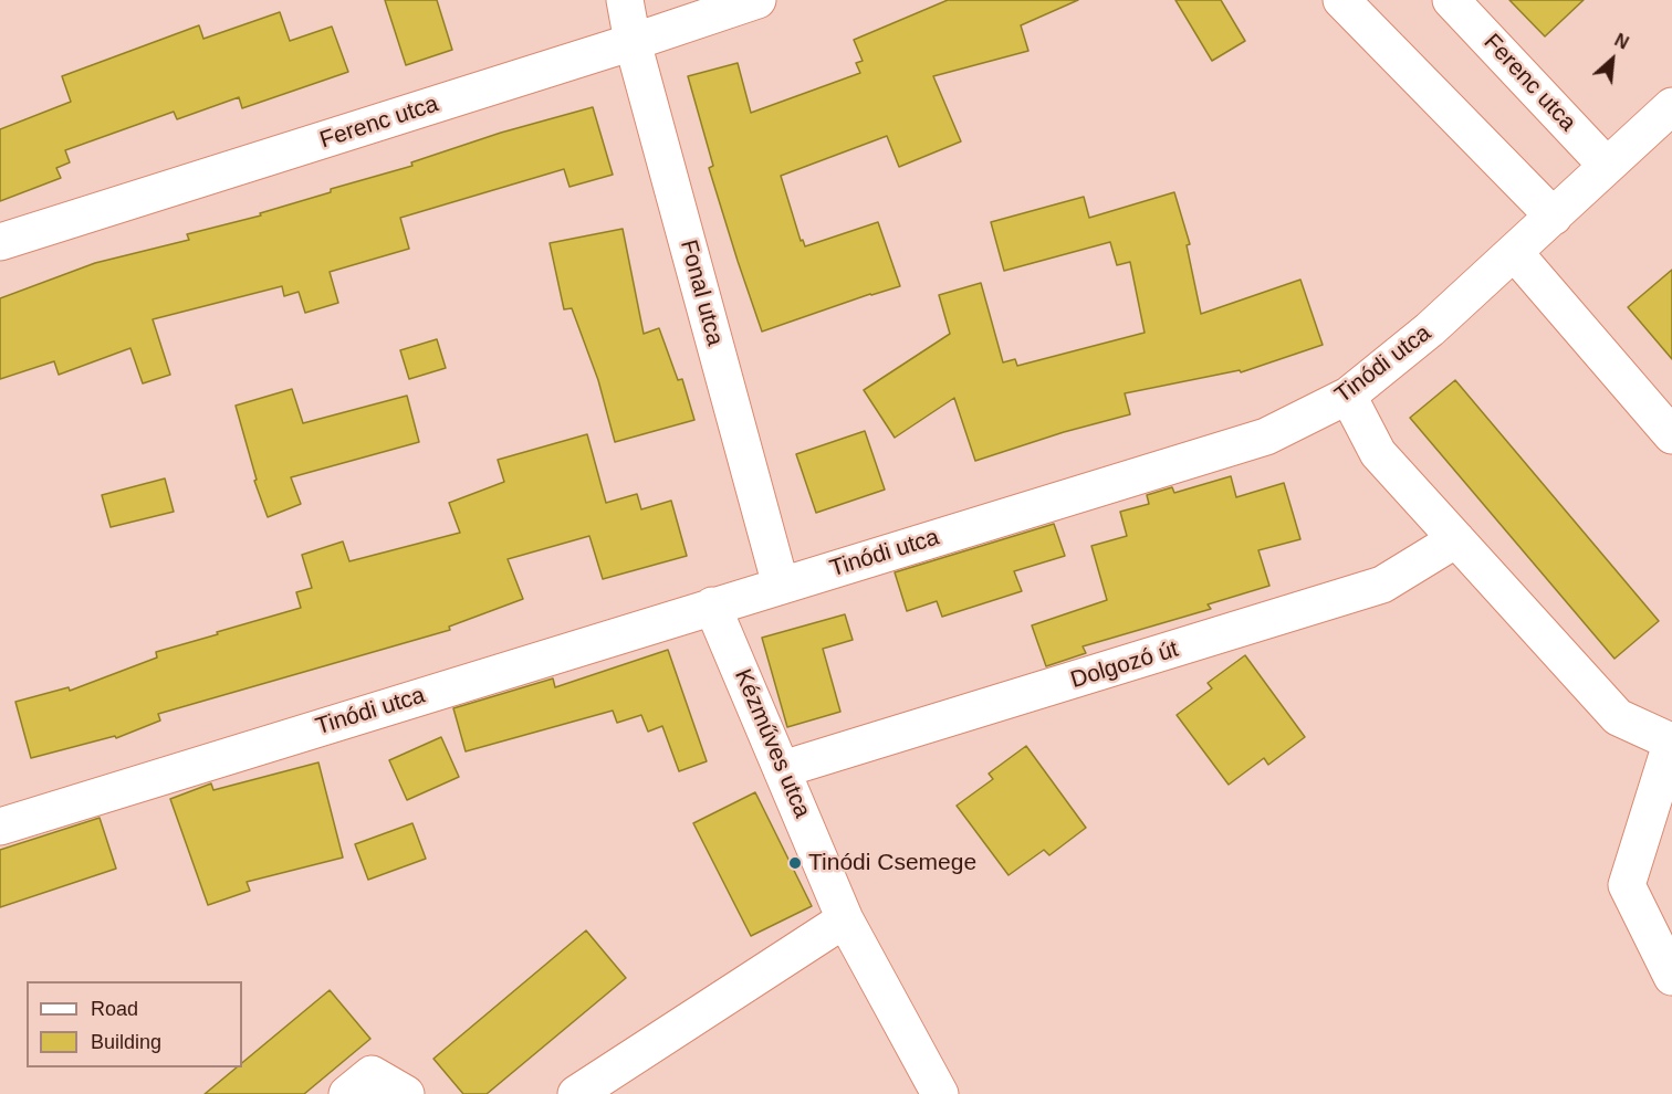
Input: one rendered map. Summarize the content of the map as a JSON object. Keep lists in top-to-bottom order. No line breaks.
{"streets":{"street":["Ferenc utca","Fonal utca","Tinódi utca","Dolgozó út","Kézműves utca"]},"crossings":[["Ferenc utca","Fonal utca"],["Ferenc utca","Tinódi utca"],["Fonal utca","Tinódi utca"],["Tinódi utca","Kézműves utca"],["Dolgozó út","Kézműves utca"]],"places":["Tinódi Csemege"],"legend":["Road","Building"],"north":"top right"}
